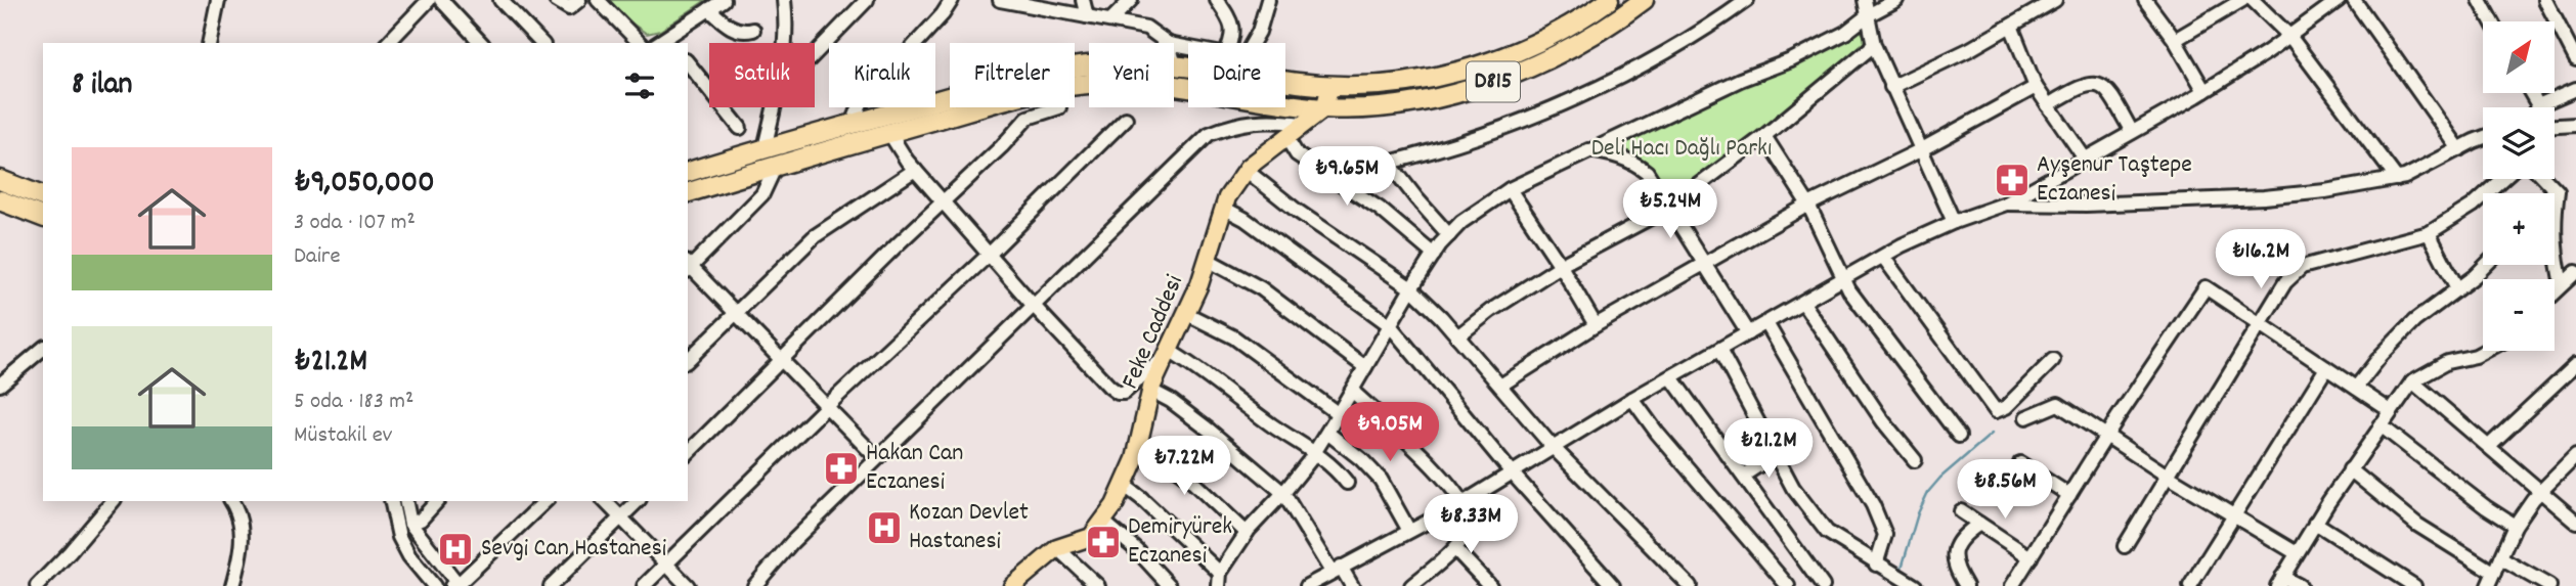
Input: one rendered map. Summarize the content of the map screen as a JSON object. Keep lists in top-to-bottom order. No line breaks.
{"streets":{"highway":["D815"],"main road":["Feke Caddesi"]},"crossings":[["D815","Feke Caddesi"]],"parks":["Deli Hacı Dağlı Parkı"],"places":{"pharmacy":["Ayşenur Taştepe Eczanesi","Hakan Can Eczanesi","Demiryürek Eczanesi"],"hospital":["Kozan Devlet Hastanesi","Sevgi Can Hastanesi"]},"north":"top right","page":{"map_buttons":["+","−"],"chip":["Satılık","Kiralık","Filtreler","Yeni","Daire"],"heading":"8 ilan","list":[{"name":"₺9,050,000","note":"3 oda · 107 m² · Daire"},{"name":"₺21.2M","note":"5 oda · 183 m² · Müstakil ev"}],"price":["₺9.65M","₺5.24M","₺16.2M","₺9.05M","₺21.2M","₺7.22M","₺8.56M","₺8.33M"]}}
